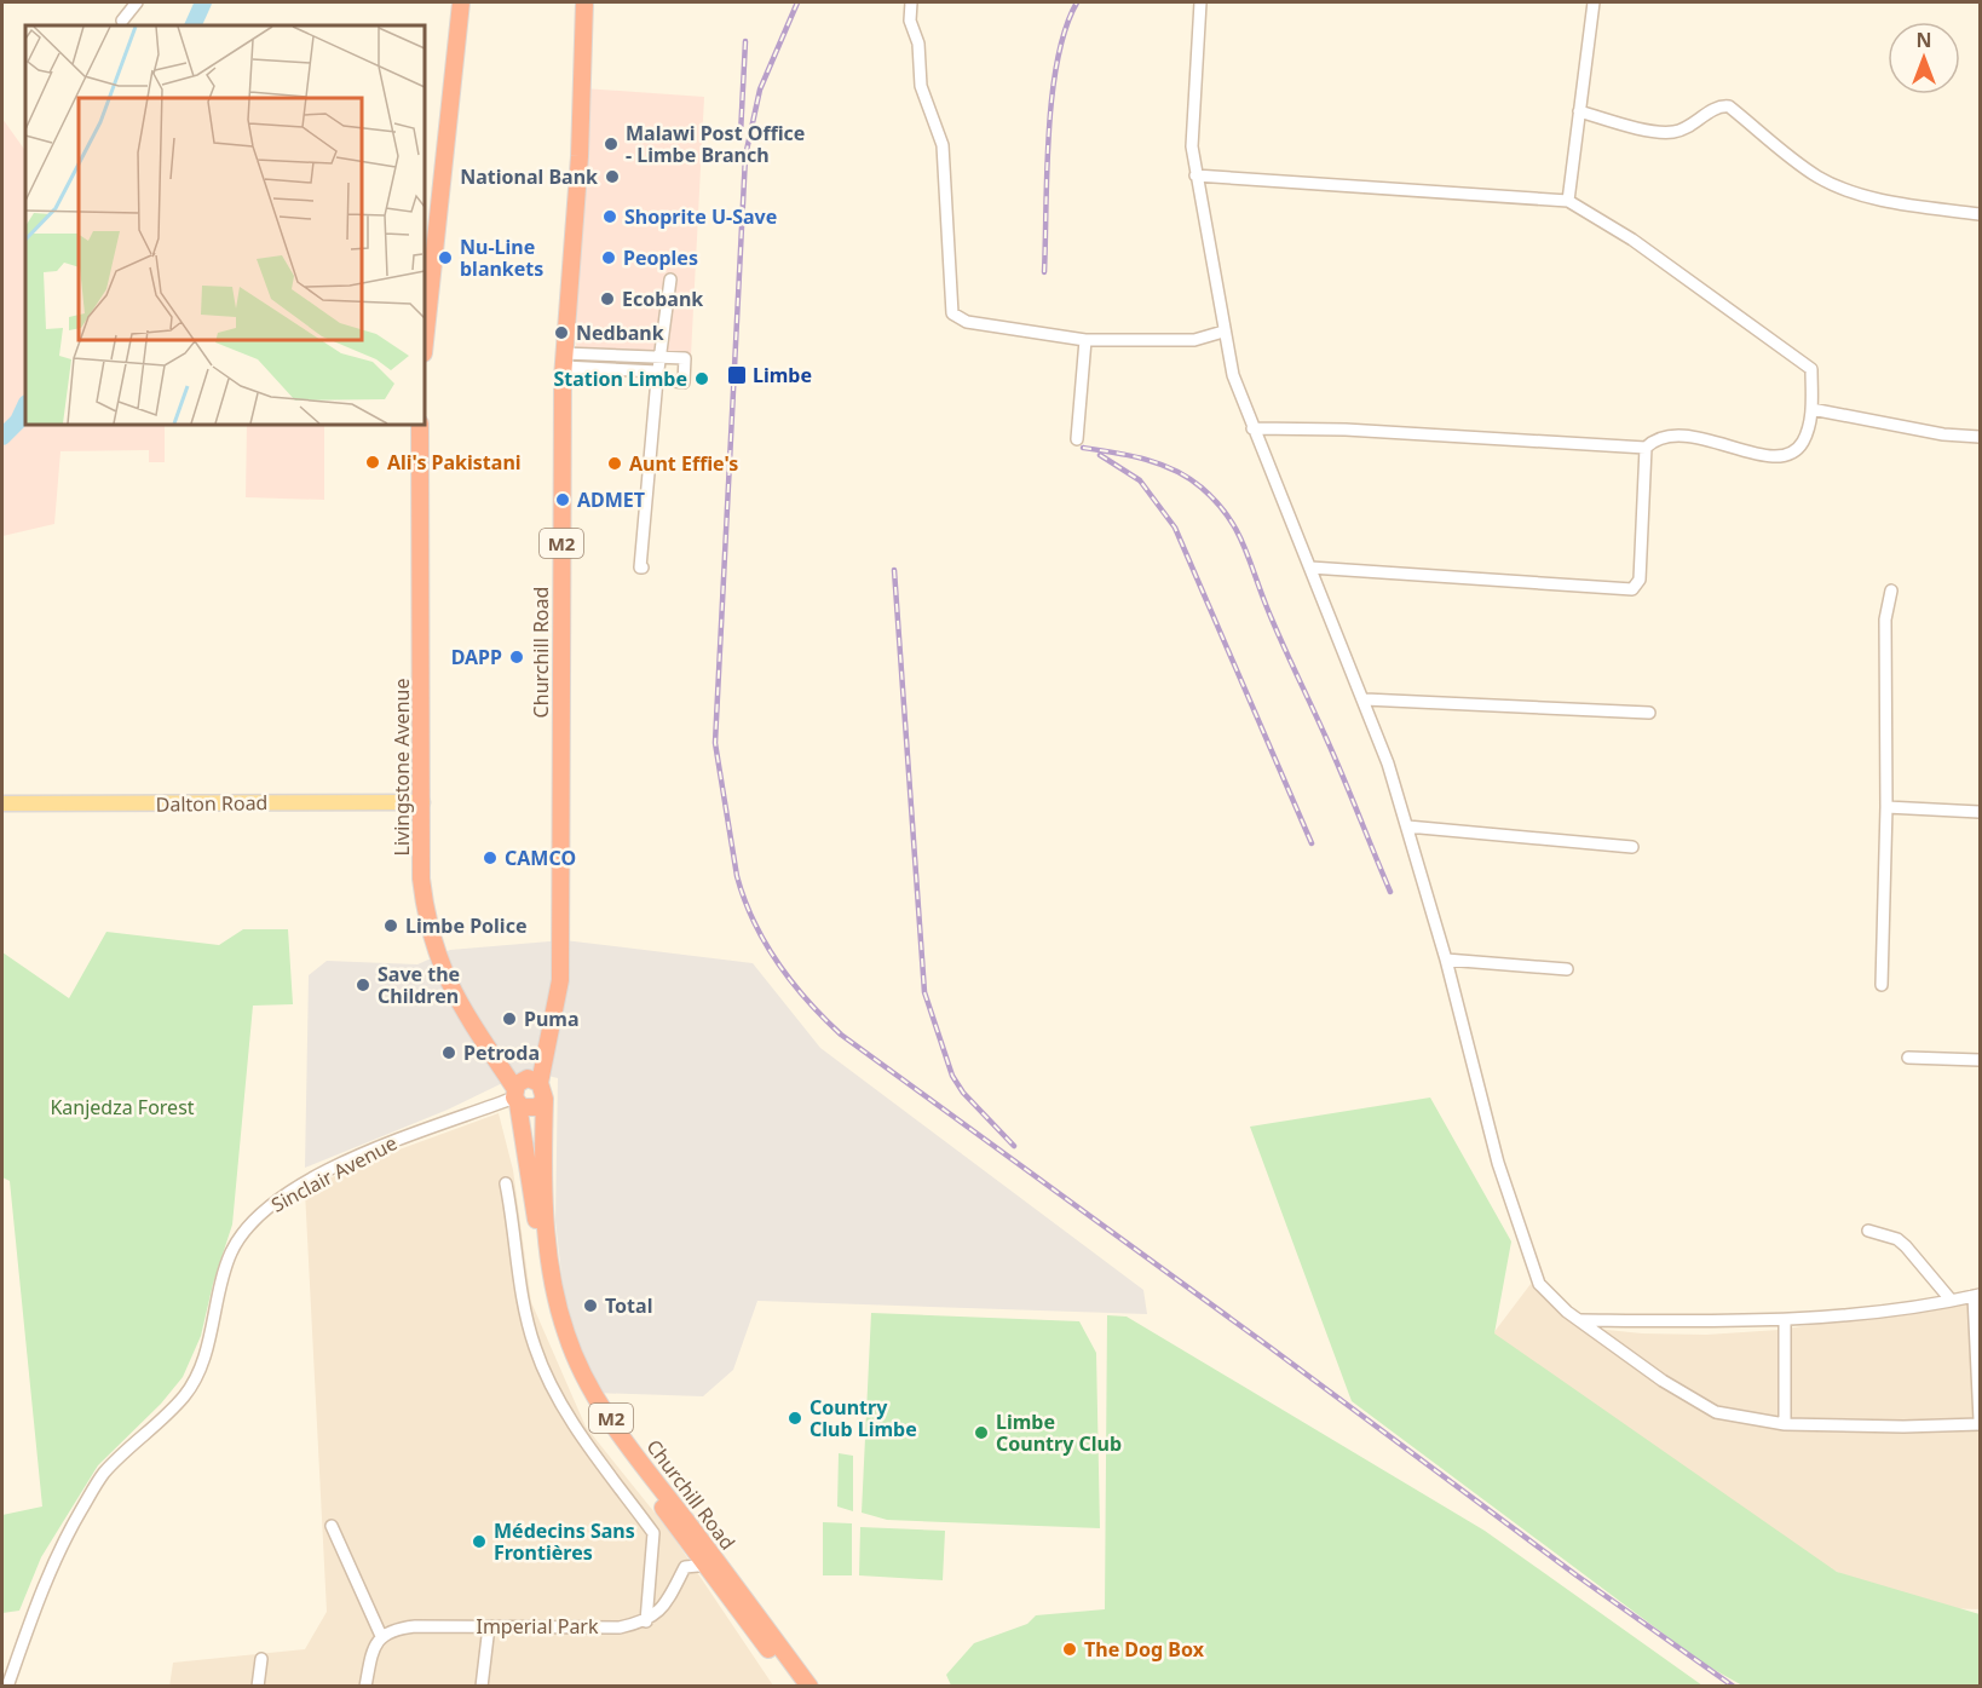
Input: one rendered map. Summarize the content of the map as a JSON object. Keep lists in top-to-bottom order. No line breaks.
{"streets":{"highway":["M2","Churchill Road","Livingstone Avenue"],"main road":["Dalton Road"],"street":["Sinclair Avenue","Imperial Park"]},"crossings":[["Churchill Road","Livingstone Avenue"],["Churchill Road","Sinclair Avenue"],["Livingstone Avenue","Dalton Road"],["Livingstone Avenue","Sinclair Avenue"]],"parks":["Kanjedza Forest"],"places":{"other":["Malawi Post Office - Limbe Branch","National Bank","Shoprite U-Save","Nu-Line blankets","Peoples","Ecobank","Nedbank","Station Limbe","Ali's Pakistani","Aunt Effie's","ADMET","DAPP","CAMCO","Limbe Police","Save the Children","Puma","Petroda","Total","Country Club Limbe","Limbe Country Club","Médecins Sans Frontières","The Dog Box"],"transit":["Limbe"]},"north":"top"}
